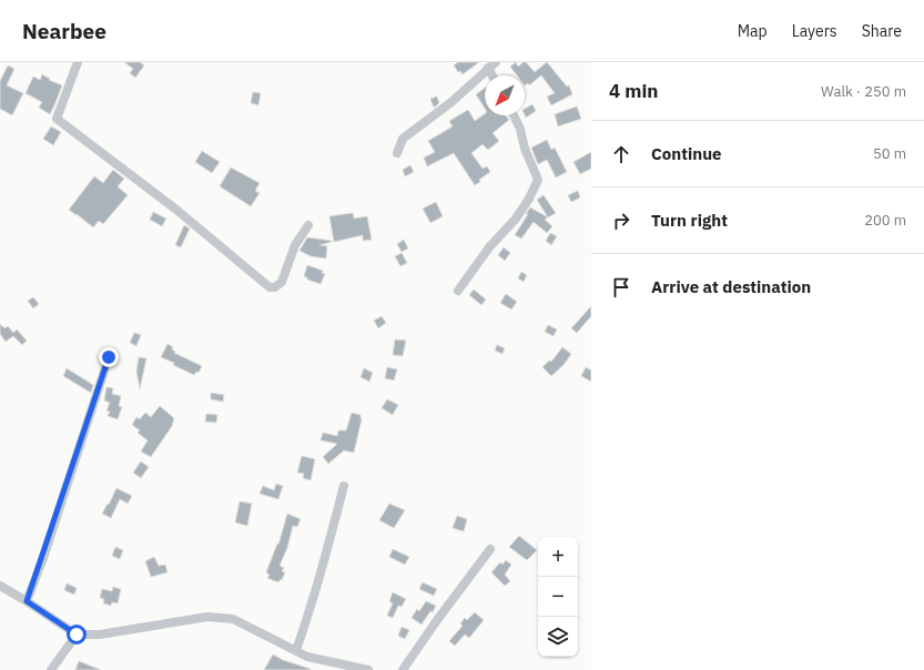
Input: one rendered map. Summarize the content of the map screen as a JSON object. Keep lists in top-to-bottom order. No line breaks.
{"north":"bottom left","page":{"header":"Nearbee","nav":["Map","Layers","Share"],"heading":["4 min","Walk · 250 m"],"list":[["Continue","50 m"],["Turn right","200 m"],"Arrive at destination"],"map_buttons":["+","−"]}}
